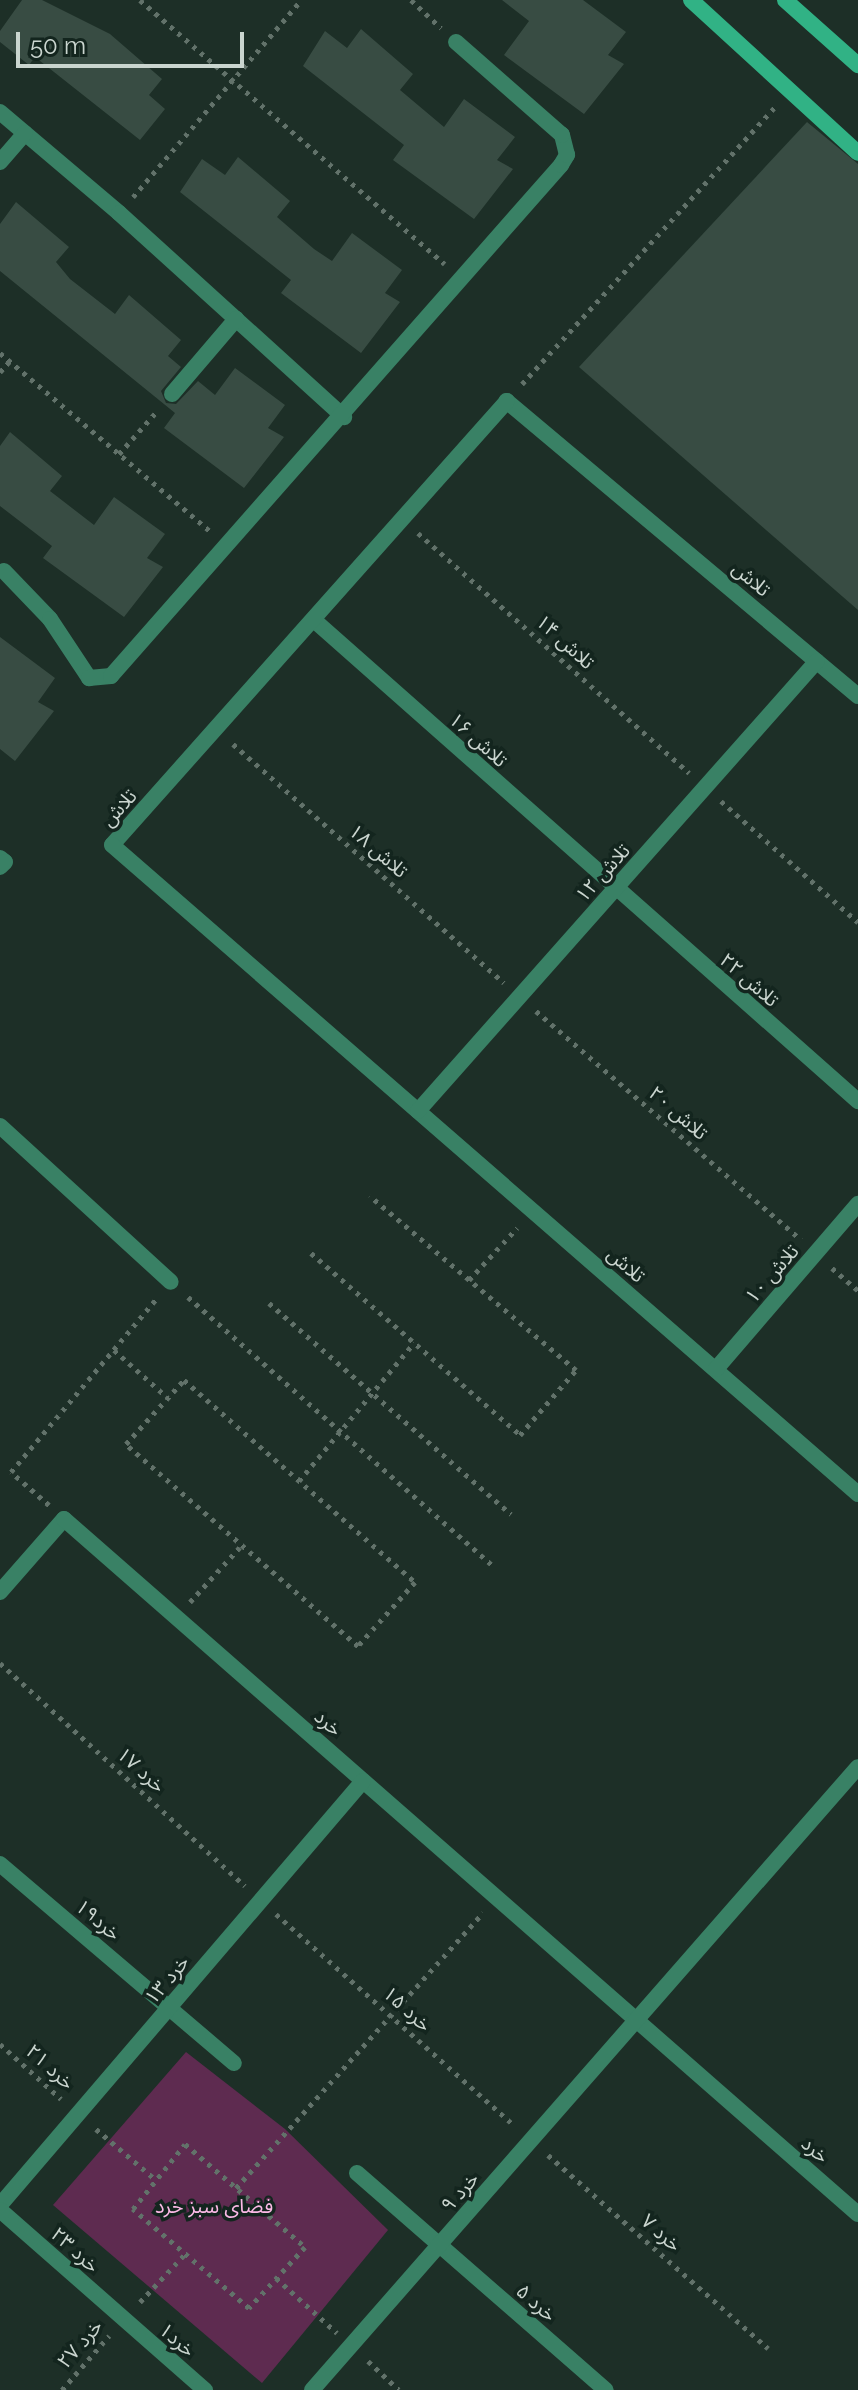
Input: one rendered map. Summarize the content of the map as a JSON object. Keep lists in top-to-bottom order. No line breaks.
{"streets":{"street":["تلاش","تلاش ۱۶","تلاش ۱۲","تلاش ۲۲","تلاش ۱۰","خرد","خرد۱۹","خرد ۱۳","خرد ۹","خرد ۲۳","خرد ۵","خرد۱"],"path":["تلاش ۱۴","تلاش ۱۸","تلاش ۲۰","خرد ۱۷","خرد ۱۵","خرد ۲۱","خرد ۷","خرد ۲۷"]},"crossings":[["تلاش","تلاش ۱۴"],["تلاش","تلاش ۱۶"],["تلاش","تلاش ۱۸"],["تلاش","تلاش ۱۲"],["تلاش","تلاش ۱۰"],["تلاش ۱۴","تلاش ۱۲"],["تلاش ۱۶","تلاش ۱۲"],["تلاش ۱۶","تلاش ۲۲"],["تلاش ۱۸","تلاش ۱۲"],["تلاش ۱۸","تلاش ۲۰"],["تلاش ۱۲","تلاش ۲۲"],["تلاش ۱۲","تلاش ۲۰"],["تلاش ۲۰","تلاش ۱۰"],["خرد","خرد ۱۳"],["خرد","خرد ۹"],["خرد ۱۷","خرد ۱۳"],["خرد ۱۷","خرد ۱۵"],["خرد۱۹","خرد ۱۳"],["خرد ۱۳","خرد ۱۵"],["خرد ۱۳","خرد ۲۱"],["خرد ۱۳","خرد ۲۳"],["خرد ۱۵","خرد ۹"],["خرد ۱۵","خرد ۷"],["خرد ۹","خرد ۷"],["خرد ۹","خرد ۵"],["خرد ۲۳","خرد۱"],["خرد ۲۳","خرد ۲۷"],["خرد۱","خرد ۲۷"]],"parks":["فضای سبز خرد"],"scale_bar":"50 m"}
